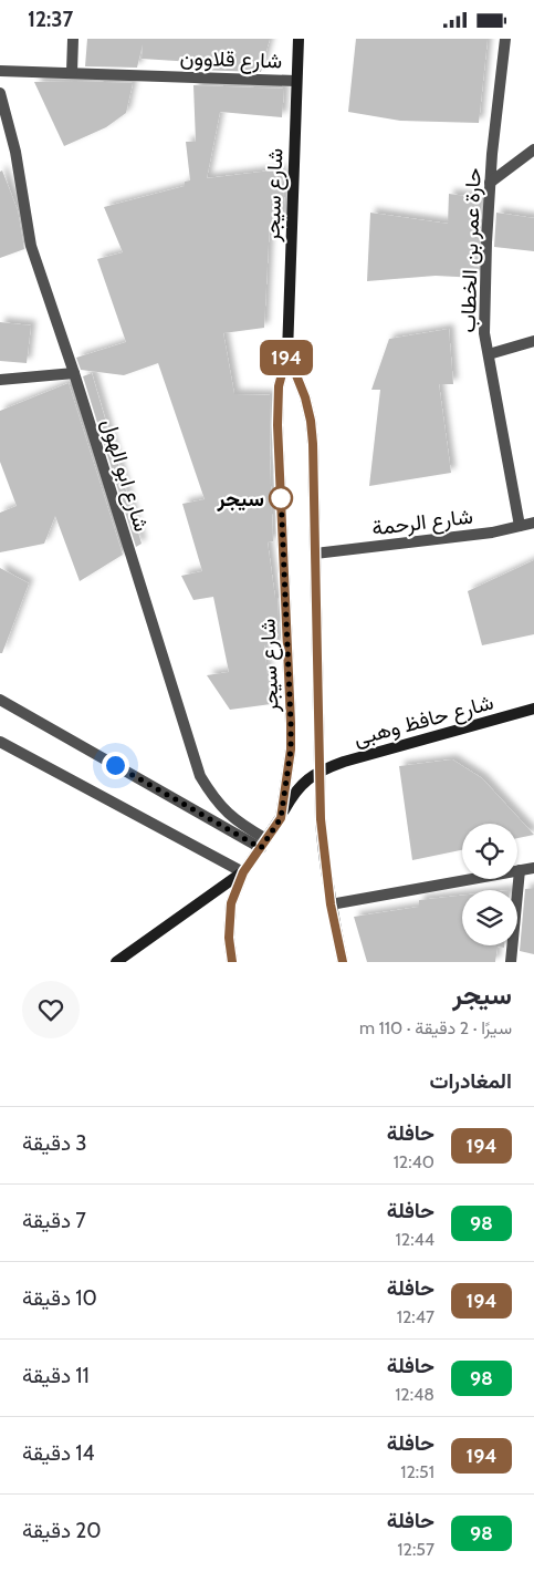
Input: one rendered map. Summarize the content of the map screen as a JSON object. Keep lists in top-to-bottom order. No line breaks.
{"streets":{"main road":["شارع سيجر","شارع حافظ وهبى"],"street":["شارع قلاوون","حارة عمر بن الخطاب","شارع ابو الهول","شارع الرحمة"]},"crossings":[["شارع قلاوون","شارع سيجر"],["شارع سيجر","شارع ابو الهول"],["شارع سيجر","شارع الرحمة"],["شارع سيجر","شارع حافظ وهبى"],["حارة عمر بن الخطاب","شارع الرحمة"]],"places":["سيجر"],"lines":["bus line 194"],"page":{"status":"12:37","on_map":"194","heading":[["سيجر","سيرًا · 2 دقيقة · 110 m"],"المغادرات"],"list":[{"mark":"194","name":"حافلة","note":"12:40","value":"3 دقيقة"},{"mark":"98","name":"حافلة","note":"12:44","value":"7 دقيقة"},{"mark":"194","name":"حافلة","note":"12:47","value":"10 دقيقة"},{"mark":"98","name":"حافلة","note":"12:48","value":"11 دقيقة"},{"mark":"194","name":"حافلة","note":"12:51","value":"14 دقيقة"},{"mark":"98","name":"حافلة","note":"12:57","value":"20 دقيقة"}]}}
